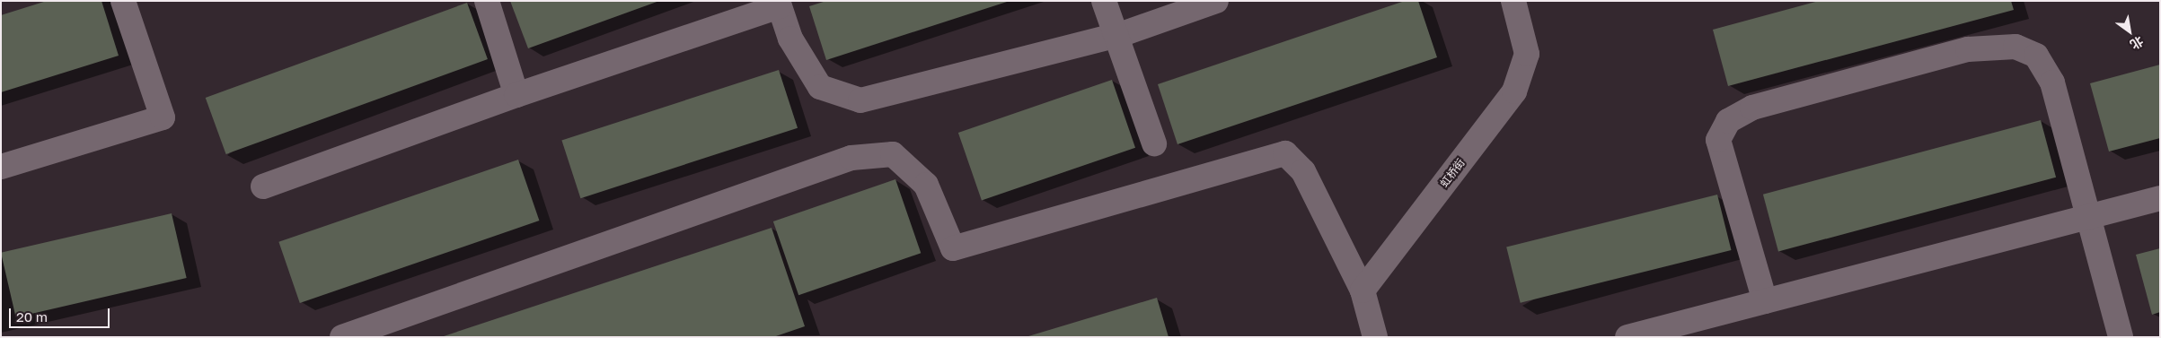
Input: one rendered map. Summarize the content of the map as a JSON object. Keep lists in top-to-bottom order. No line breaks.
{"streets":{"street":["虹桥街"]},"scale_bar":"20 m","north":"bottom right"}
